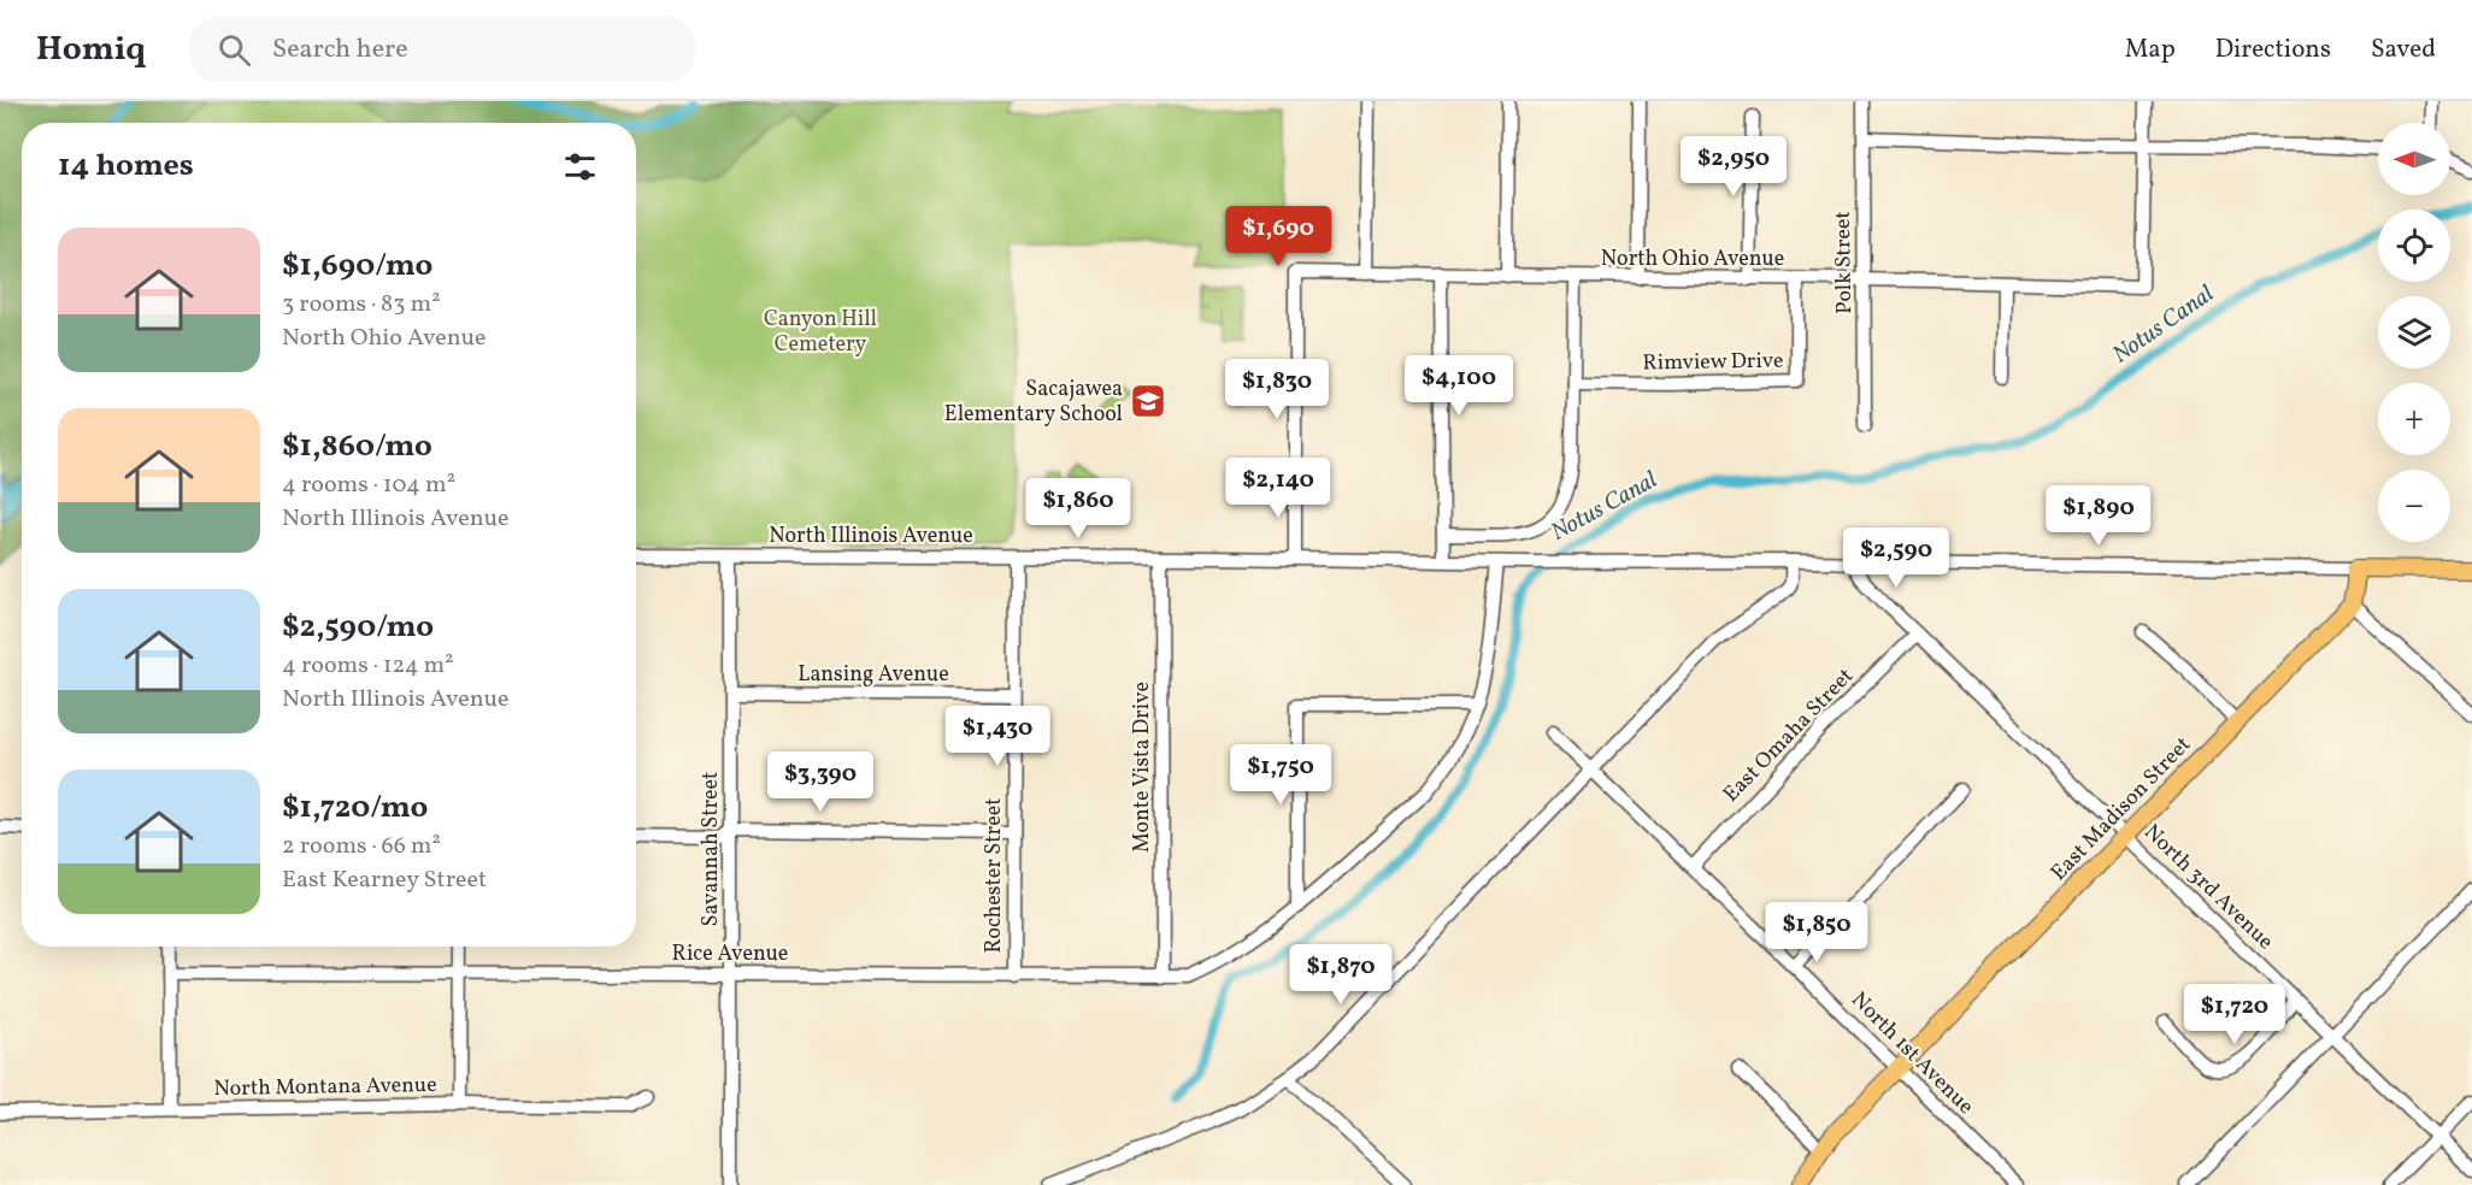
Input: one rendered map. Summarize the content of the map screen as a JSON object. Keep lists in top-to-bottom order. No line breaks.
{"streets":{"main road":["North Illinois Avenue","East Madison Street"],"street":["North Ohio Avenue","Polk Street","Rimview Drive","Lansing Avenue","East Omaha Street","Monte Vista Drive","Savannah Street","Rochester Street","North 3rd Avenue","Rice Avenue","North 1st Avenue","North Montana Avenue"]},"crossings":[["North Ohio Avenue","Polk Street"],["North Ohio Avenue","Rimview Drive"],["North Ohio Avenue","North Illinois Avenue"],["North Illinois Avenue","Monte Vista Drive"],["North Illinois Avenue","Savannah Street"],["North Illinois Avenue","Rochester Street"],["Lansing Avenue","Savannah Street"],["Lansing Avenue","Rochester Street"],["East Omaha Street","North 3rd Avenue"],["East Omaha Street","North 1st Avenue"],["Monte Vista Drive","Rice Avenue"],["East Madison Street","North 3rd Avenue"],["East Madison Street","North 1st Avenue"],["Savannah Street","Rice Avenue"],["Rochester Street","Rice Avenue"]],"water":["Notus Canal"],"parks":["Canyon Hill Cemetery"],"places":{"school or university":["Sacajawea Elementary School"]},"north":"left","page":{"header":"Homiq","search":"Search here","nav":["Map","Directions","Saved"],"map_buttons":["+","−"],"heading":"14 homes","price":["$2,950","$1,690","$4,100","$1,830","$2,140","$1,860","$1,890","$2,590","$1,430","$1,750","$3,390","$1,850","$1,870","$1,720"],"list":[{"name":"$1,690/mo","note":"3 rooms · 83 m² · North Ohio Avenue"},{"name":"$1,860/mo","note":"4 rooms · 104 m² · North Illinois Avenue"},{"name":"$2,590/mo","note":"4 rooms · 124 m² · North Illinois Avenue"},{"name":"$1,720/mo","note":"2 rooms · 66 m² · East Kearney Street"}]}}
